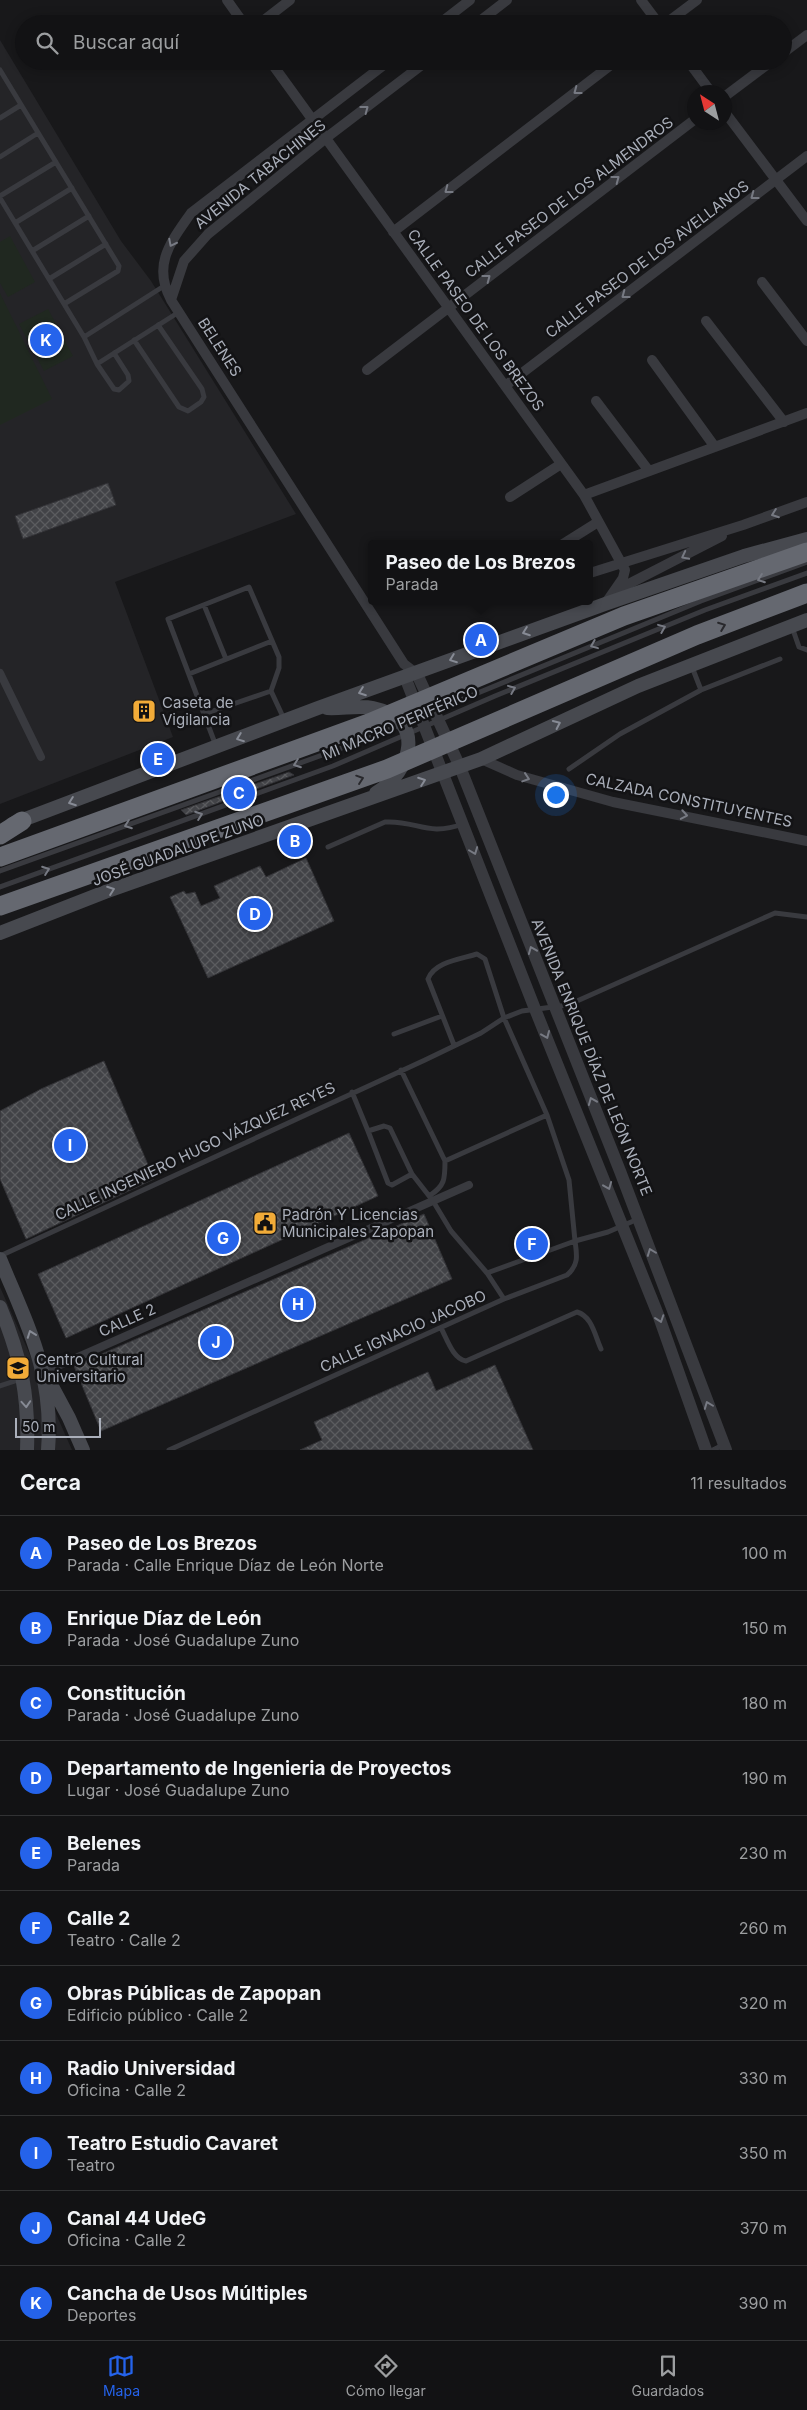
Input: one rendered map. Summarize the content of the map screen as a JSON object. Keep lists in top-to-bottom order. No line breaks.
{"streets":{"main road":["JOSÉ GUADALUPE ZUNO"],"street":["AVENIDA TABACHINES","CALLE PASEO DE LOS ALMENDROS","CALLE PASEO DE LOS AVELLANOS","CALLE PASEO DE LOS BREZOS","BELENES","CALZADA CONSTITUYENTES","AVENIDA ENRIQUE DÍAZ DE LEÓN NORTE","CALLE 2"],"lane":["MI MACRO PERIFÉRICO","CALLE INGENIERO HUGO VÁZQUEZ REYES","CALLE IGNACIO JACOBO"]},"crossings":[["AVENIDA TABACHINES","CALLE PASEO DE LOS BREZOS"],["AVENIDA TABACHINES","BELENES"],["CALLE PASEO DE LOS ALMENDROS","CALLE PASEO DE LOS BREZOS"],["CALLE PASEO DE LOS AVELLANOS","CALLE PASEO DE LOS BREZOS"],["BELENES","AVENIDA ENRIQUE DÍAZ DE LEÓN NORTE"],["CALZADA CONSTITUYENTES","JOSÉ GUADALUPE ZUNO"],["JOSÉ GUADALUPE ZUNO","AVENIDA ENRIQUE DÍAZ DE LEÓN NORTE"],["AVENIDA ENRIQUE DÍAZ DE LEÓN NORTE","CALLE INGENIERO HUGO VÁZQUEZ REYES"],["CALLE INGENIERO HUGO VÁZQUEZ REYES","CALLE IGNACIO JACOBO"]],"one_way":["CALLE PASEO DE LOS ALMENDROS","CALLE PASEO DE LOS AVELLANOS","CALZADA CONSTITUYENTES"],"places":{"building":["Caseta de Vigilancia"],"public building":["Padrón Y Licencias Municipales Zapopan"],"school or university":["Centro Cultural Universitario"]},"scale_bar":"50 m","north":"top left","page":{"search":"Buscar aquí","pins":["K","A","E","C","B","D","I","G","F","H","J"],"popup":["Paseo de Los Brezos","Parada"],"scale":"50 m","heading":["Cerca","11 resultados"],"list":[{"mark":"A","name":"Paseo de Los Brezos","note":"Parada · Calle Enrique Díaz de León Norte","value":"100 m"},{"mark":"B","name":"Enrique Díaz de León","note":"Parada · José Guadalupe Zuno","value":"150 m"},{"mark":"C","name":"Constitución","note":"Parada · José Guadalupe Zuno","value":"180 m"},{"mark":"D","name":"Departamento de Ingenieria de Proyectos","note":"Lugar · José Guadalupe Zuno","value":"190 m"},{"mark":"E","name":"Belenes","note":"Parada","value":"230 m"},{"mark":"F","name":"Calle 2","note":"Teatro · Calle 2","value":"260 m"},{"mark":"G","name":"Obras Públicas de Zapopan","note":"Edificio público · Calle 2","value":"320 m"},{"mark":"H","name":"Radio Universidad","note":"Oficina · Calle 2","value":"330 m"},{"mark":"I","name":"Teatro Estudio Cavaret","note":"Teatro","value":"350 m"},{"mark":"J","name":"Canal 44 UdeG","note":"Oficina · Calle 2","value":"370 m"},{"mark":"K","name":"Cancha de Usos Múltiples","note":"Deportes","value":"390 m"}],"nav":["Mapa","Cómo llegar","Guardados"]}}
